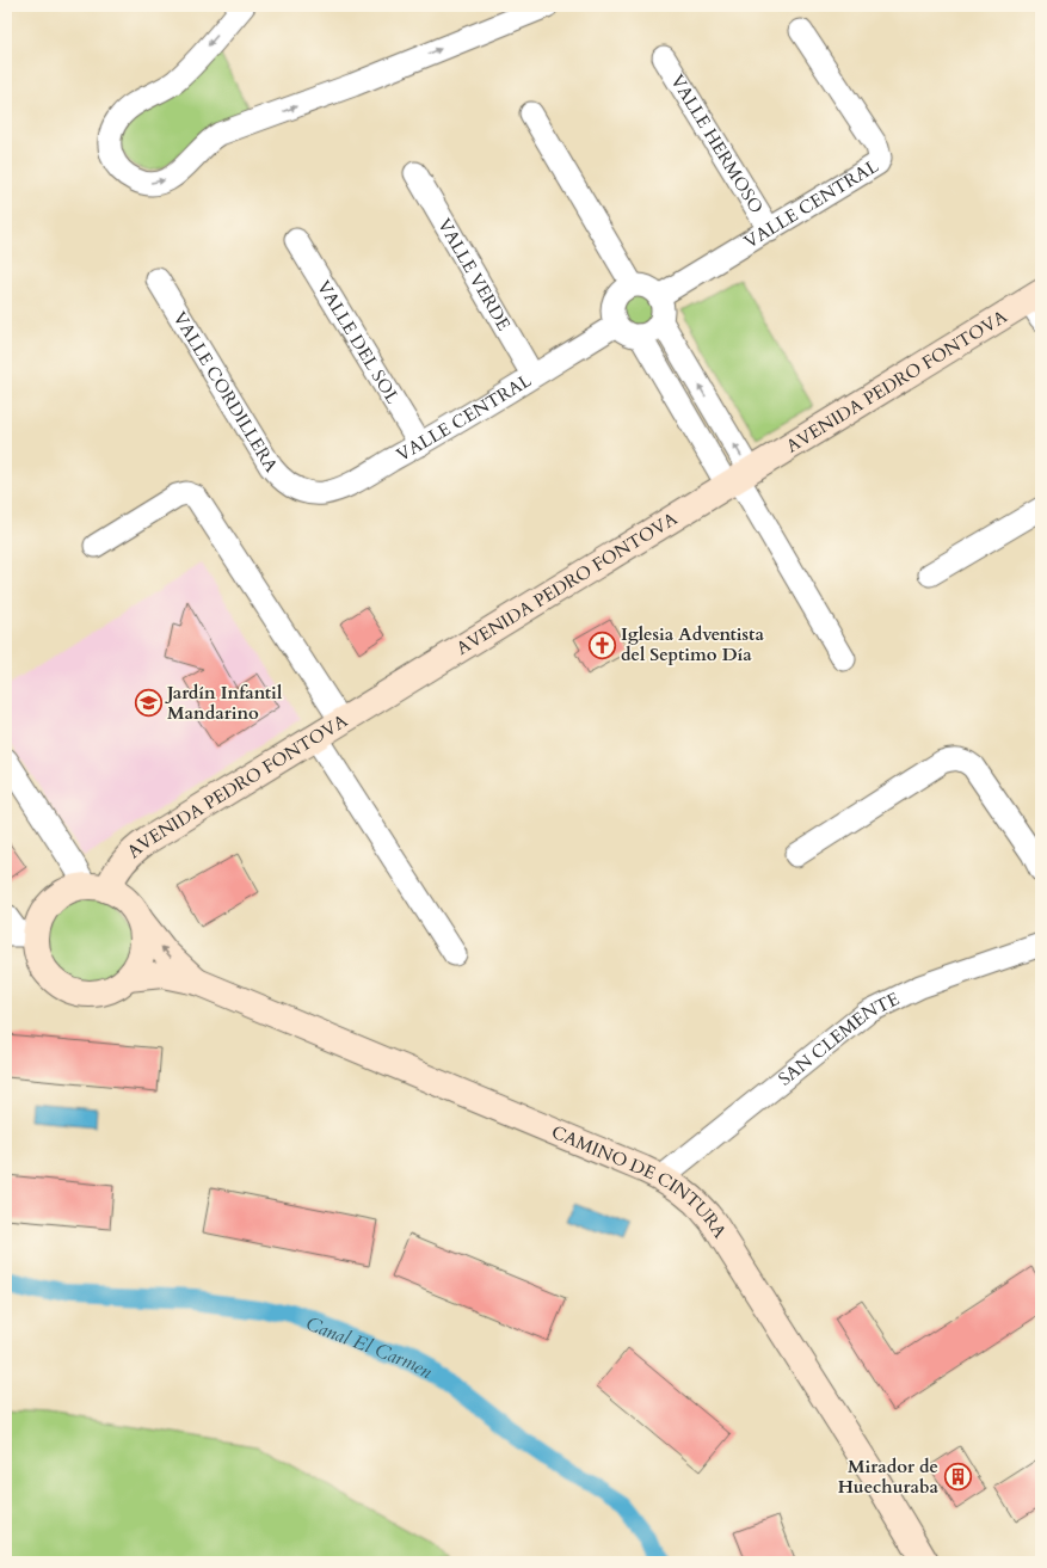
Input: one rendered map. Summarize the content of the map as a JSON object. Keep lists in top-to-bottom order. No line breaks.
{"streets":{"street":["VALLE HERMOSO","VALLE CENTRAL","VALLE VERDE","VALLE DEL SOL","AVENIDA PEDRO FONTOVA","VALLE CORDILLERA","SAN CLEMENTE","CAMINO DE CINTURA"]},"crossings":[["VALLE HERMOSO","VALLE CENTRAL"],["VALLE CENTRAL","VALLE VERDE"],["VALLE CENTRAL","VALLE DEL SOL"],["VALLE CENTRAL","VALLE CORDILLERA"],["AVENIDA PEDRO FONTOVA","CAMINO DE CINTURA"],["SAN CLEMENTE","CAMINO DE CINTURA"]],"water":["Canal El Carmen"],"places":{"church":["Iglesia Adventista del Septimo Día"],"school or university":["Jardín Infantil Mandarino"],"building":["Mirador de Huechuraba"]}}
